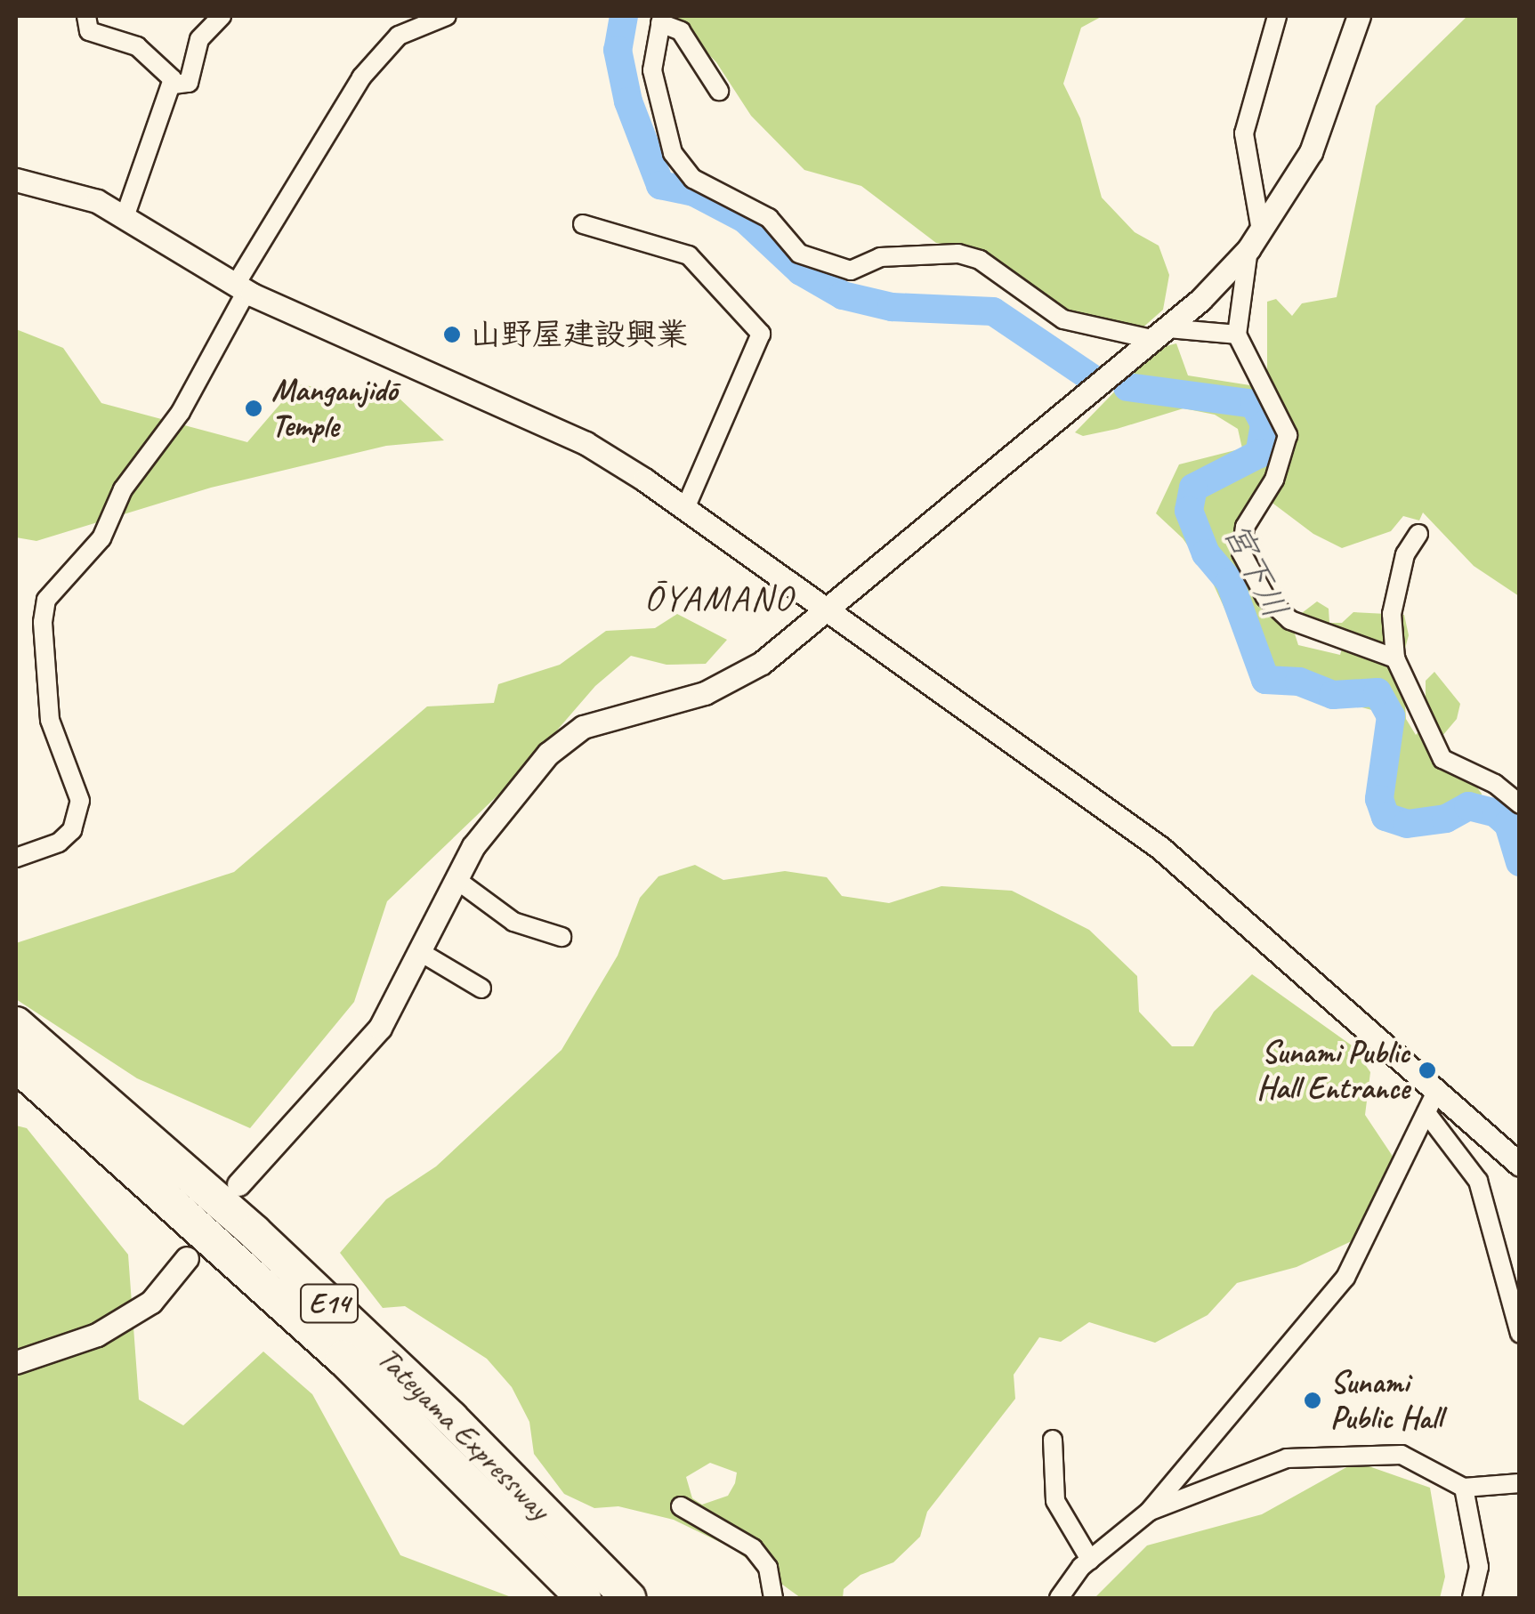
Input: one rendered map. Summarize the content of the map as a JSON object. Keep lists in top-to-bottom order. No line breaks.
{"streets":{"highway":["E14","Tateyama Expressway"]},"districts":["ŌYAMANO"],"water":["宮下川"],"places":["山野屋建設興業","Manganjidō Temple","Sunami Public Hall Entrance","Sunami Public Hall"]}
